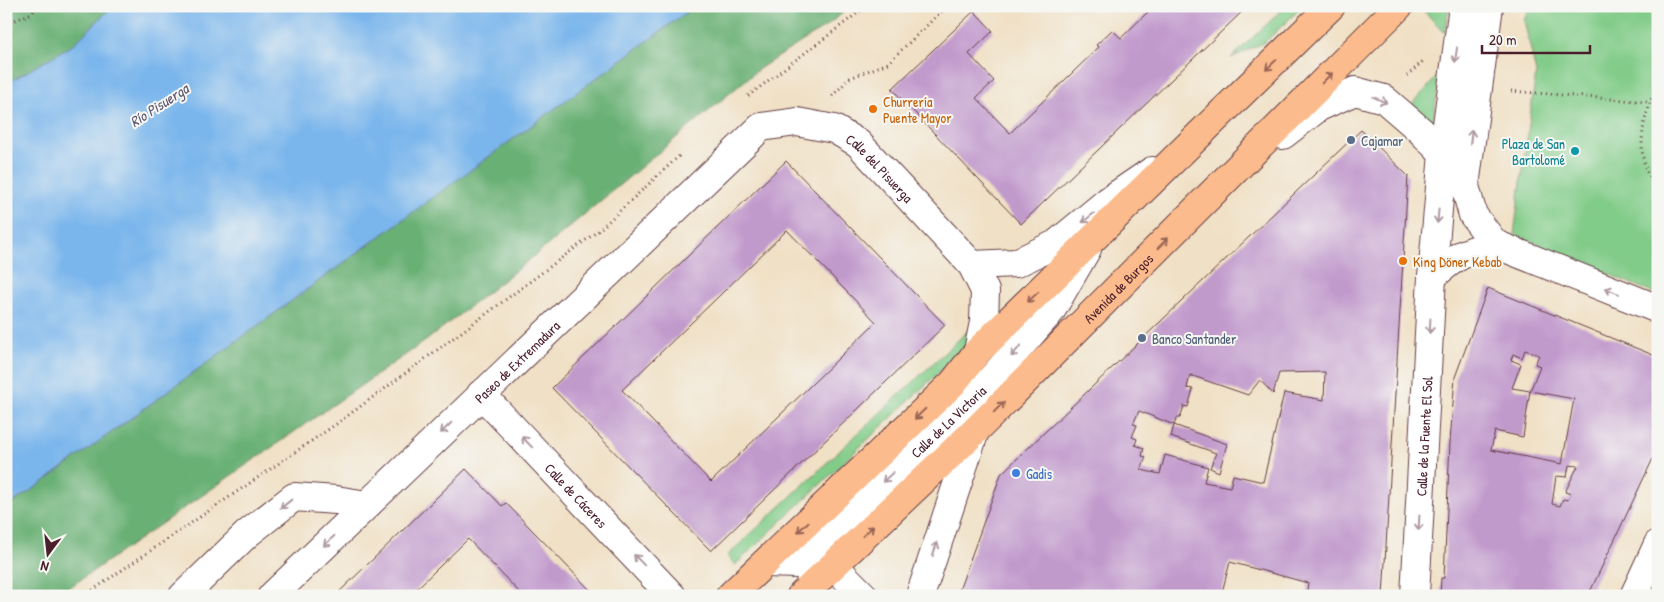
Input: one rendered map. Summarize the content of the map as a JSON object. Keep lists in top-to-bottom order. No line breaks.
{"streets":{"highway":["Avenida de Burgos"],"street":["Calle del Pisuerga","Paseo de Extremadura","Calle de La Victoria","Calle de la Fuente El Sol","Calle de Cáceres"]},"crossings":[["Calle del Pisuerga","Paseo de Extremadura"],["Avenida de Burgos","Calle de La Victoria"],["Paseo de Extremadura","Calle de Cáceres"]],"one_way":["Paseo de Extremadura","Calle de Cáceres"],"water":["Río Pisuerga"],"places":["Churrería Puente Mayor","Cajamar","Plaza de San Bartolomé","King Döner Kebab","Banco Santander","Gadis"],"scale_bar":"20 m","north":"bottom"}
